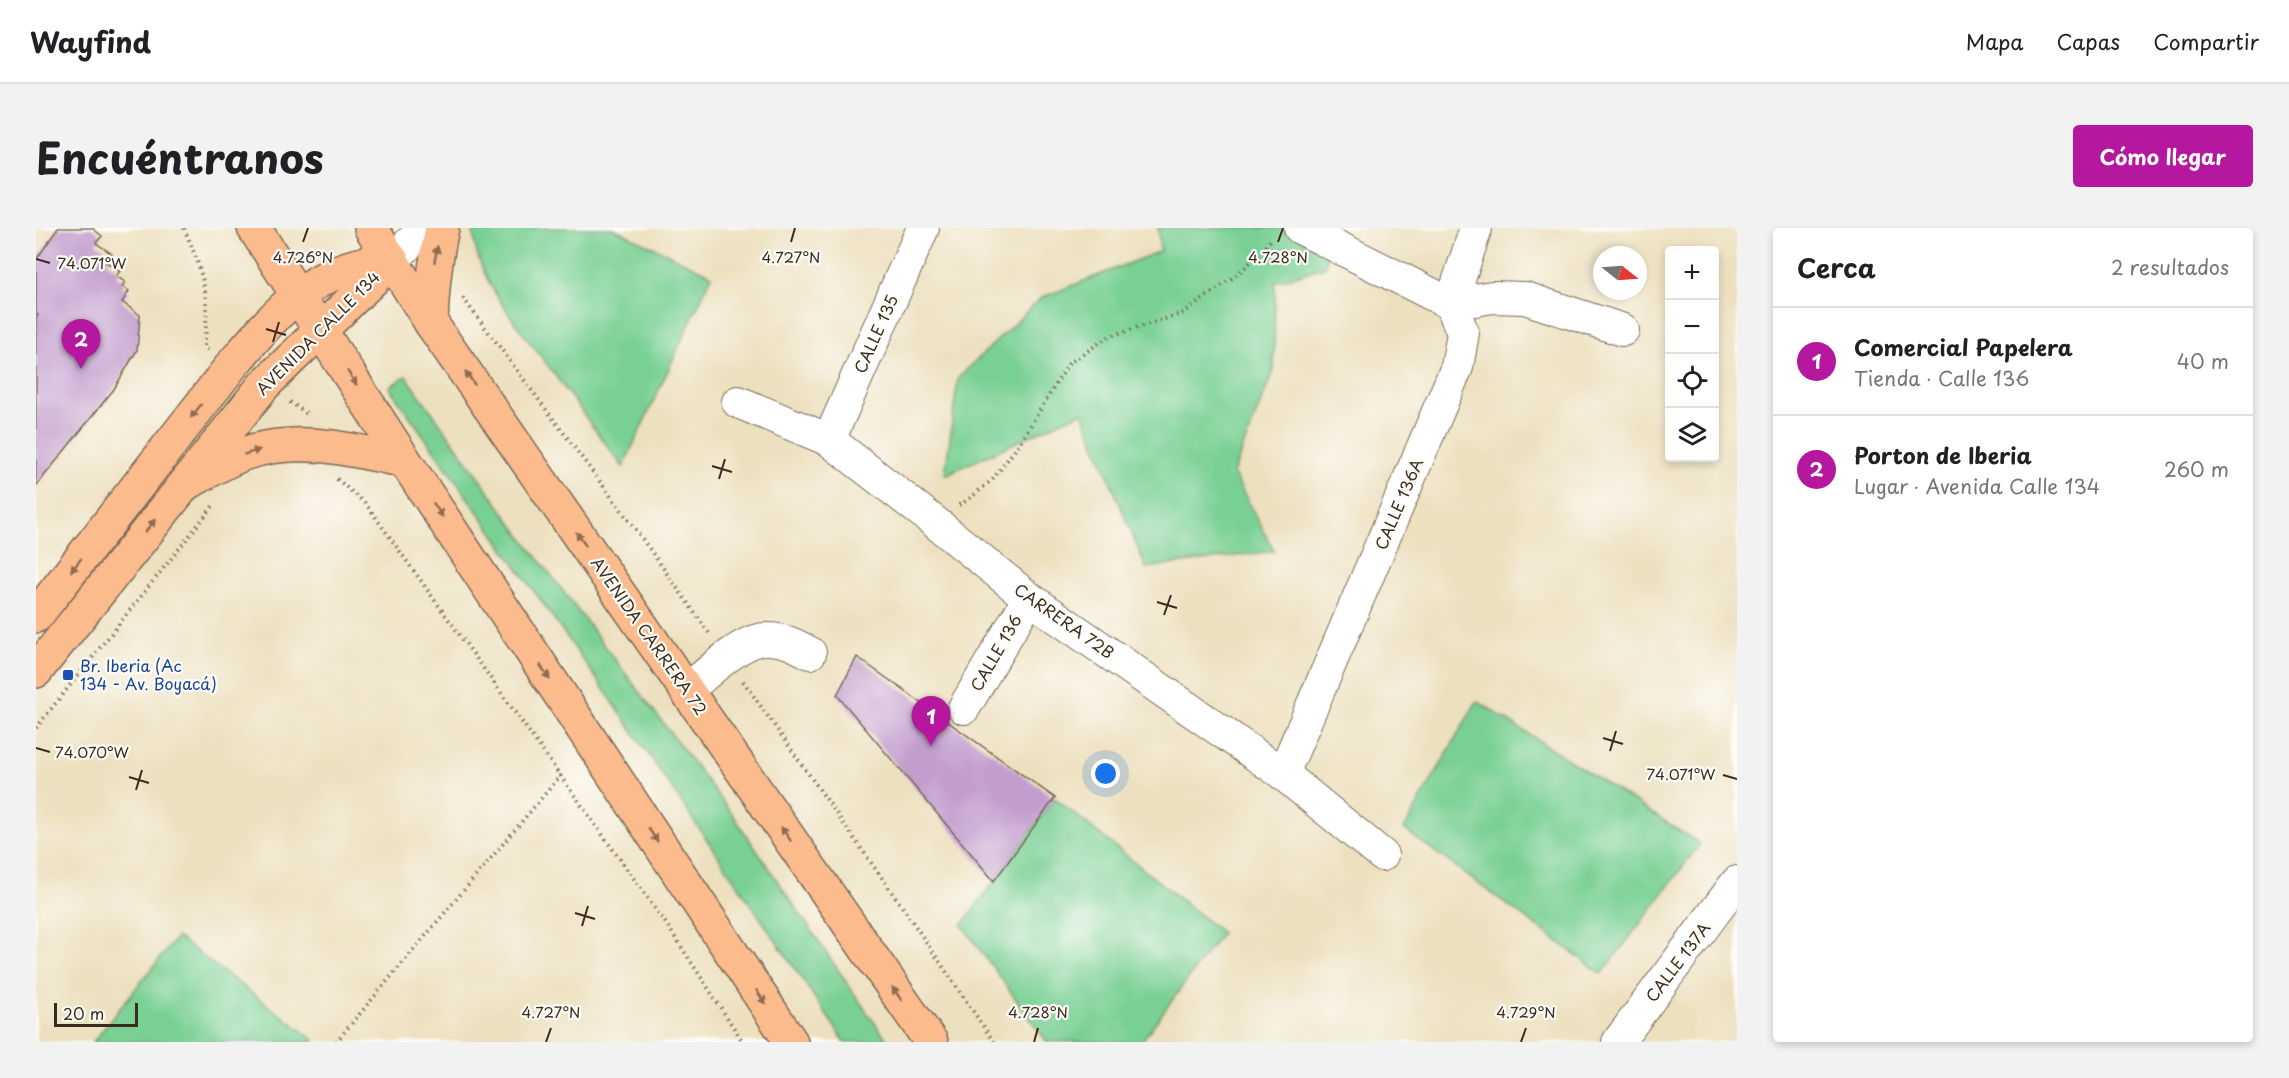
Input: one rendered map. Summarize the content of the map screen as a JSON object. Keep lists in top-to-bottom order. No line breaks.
{"streets":{"main road":["AVENIDA CALLE 134","AVENIDA CARRERA 72"],"street":["CALLE 135","CALLE 136A","CARRERA 72B","CALLE 136","CALLE 137A"]},"crossings":[["AVENIDA CALLE 134","AVENIDA CARRERA 72"],["CALLE 135","CARRERA 72B"],["CALLE 136A","CARRERA 72B"],["CARRERA 72B","CALLE 136"]],"places":{"transit":["Br. Iberia (Ac 134 - Av. Boyacá)"]},"scale_bar":"20 m","north":"right","page":{"header":"Wayfind","nav":["Mapa","Capas","Compartir"],"title":"Encuéntranos","buttons":"Cómo llegar","heading":["Cerca","2 resultados"],"map_buttons":["+","−"],"list":[{"mark":"1","name":"Comercial Papelera","note":"Tienda · Calle 136","value":"40 m"},{"mark":"2","name":"Porton de Iberia","note":"Lugar · Avenida Calle 134","value":"260 m"}],"pins":["2","1"],"scale":"20 m"},"coordinates":["4.726°N","4.727°N","4.728°N","74.071°W","74.070°W","4.729°N"]}
